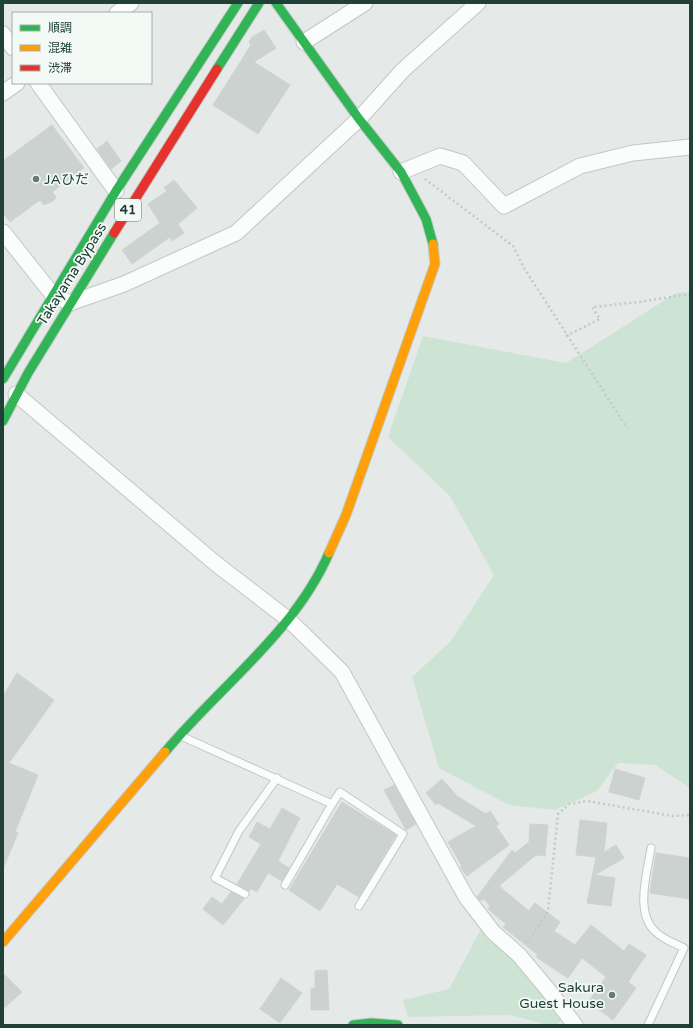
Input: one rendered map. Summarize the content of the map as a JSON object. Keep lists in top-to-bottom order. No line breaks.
{"streets":{"main road":["41","Takayama Bypass"]},"places":["JAひだ","Sakura Guest House"],"legend":["順調","混雑","渋滞"]}
